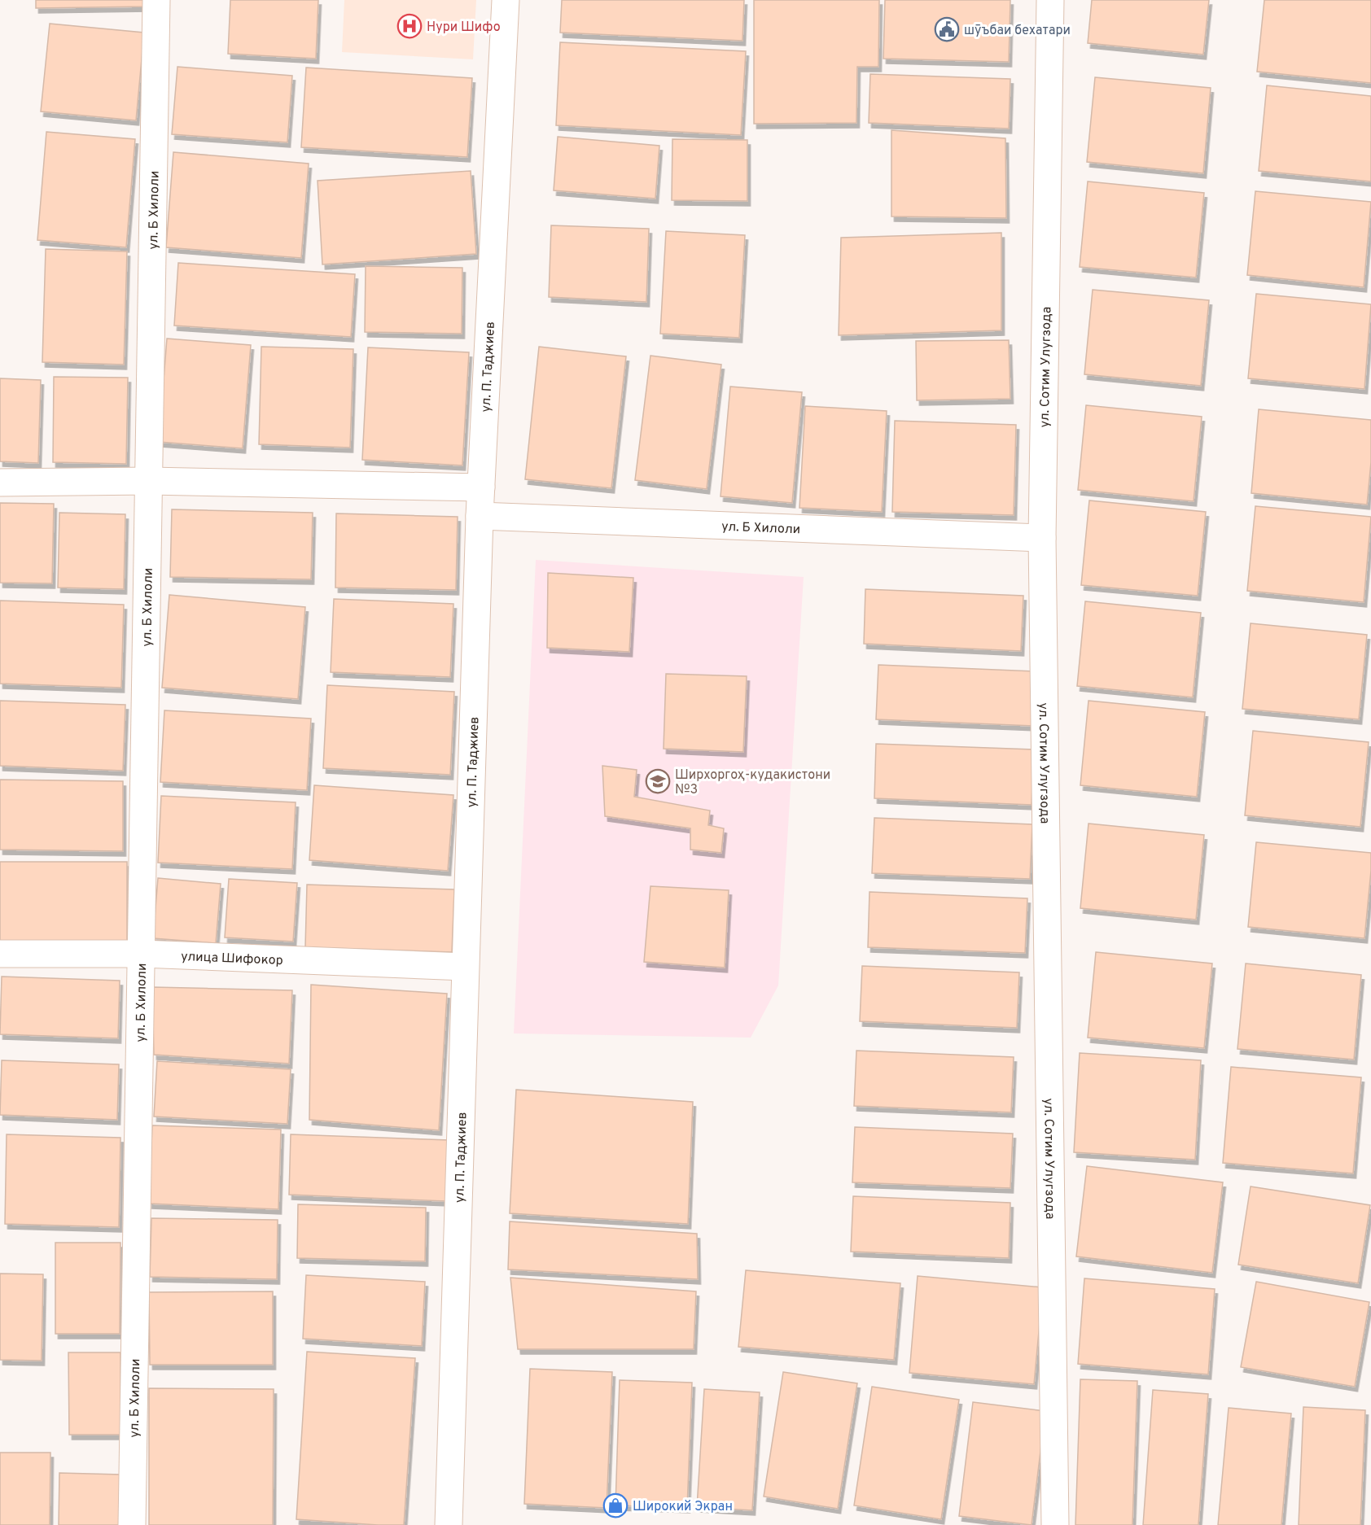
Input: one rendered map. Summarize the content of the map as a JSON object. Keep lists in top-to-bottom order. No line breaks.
{"streets":{"street":["ул. Б Хилоли","ул. П. Таджиев","ул. Сотим Улугзода","улица Шифокор"]},"crossings":[["ул. Б Хилоли","ул. П. Таджиев"],["ул. Б Хилоли","ул. Сотим Улугзода"],["ул. Б Хилоли","улица Шифокор"],["ул. П. Таджиев","улица Шифокор"]],"places":{"hospital":["Нури Шифо"],"public building":["шӯъбаи бехатари"],"school or university":["Ширхоргоҳ-кудакистони №3"],"shop":["Широкий Экран"]}}
